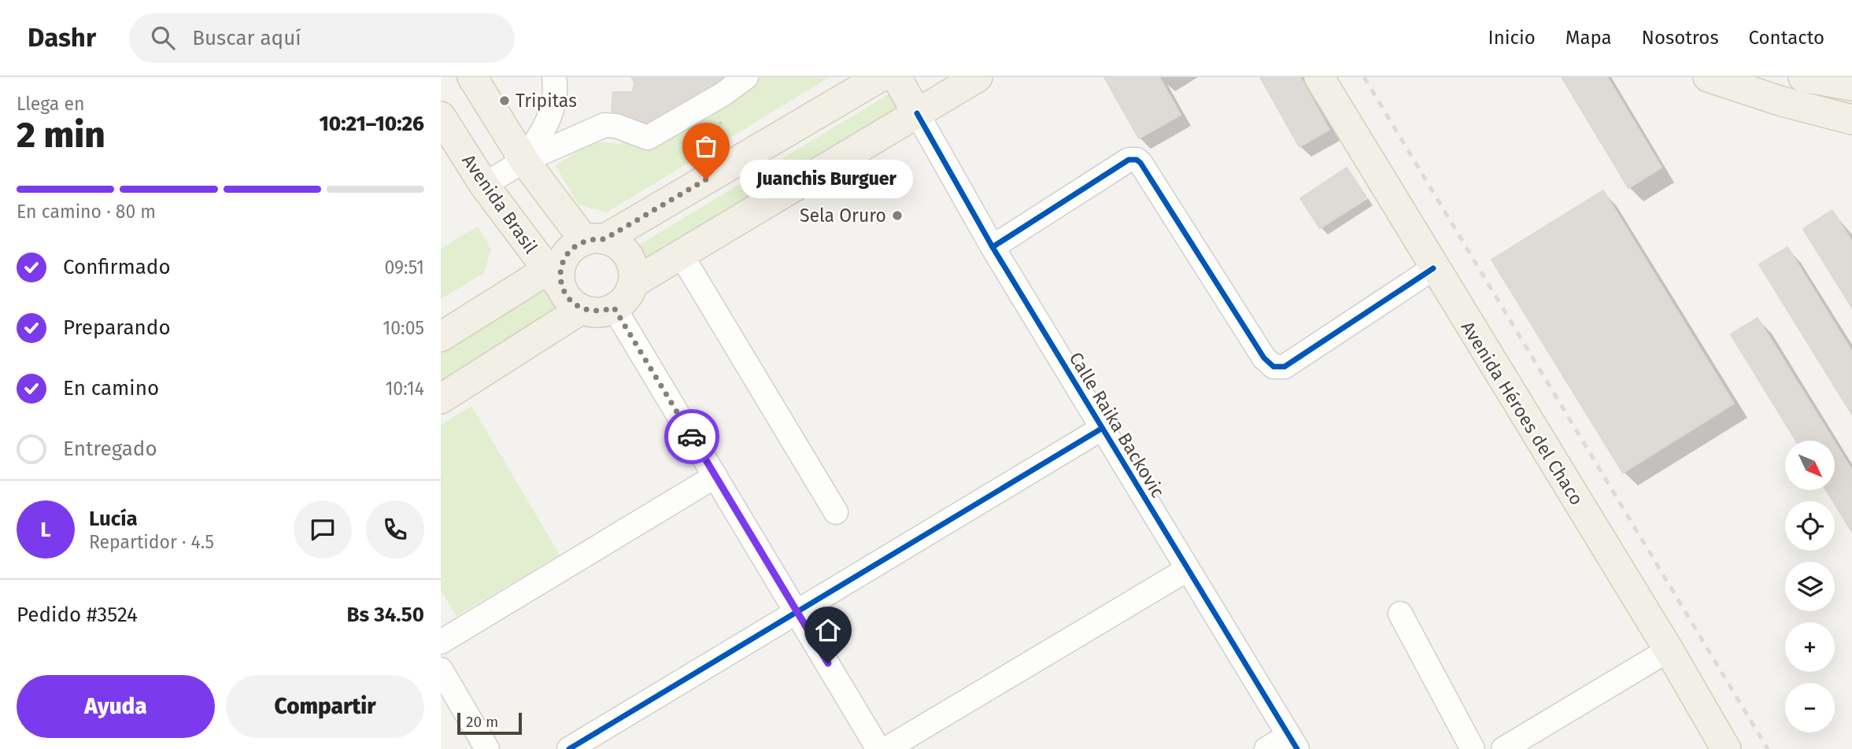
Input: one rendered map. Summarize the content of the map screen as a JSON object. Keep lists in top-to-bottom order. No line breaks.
{"streets":{"main road":["Avenida Brasil","Avenida Héroes del Chaco","Calle Raika Backovic"]},"places":["Tripitas","Juanchis Burguer","Sela Oruro"],"scale_bar":"20 m","north":"bottom right","page":{"header":"Dashr","search":"Buscar aquí","nav":["Inicio","Mapa","Nosotros","Contacto"],"heading":["2 min","Llega en","10:21–10:26"],"panel":["Lucía","Repartidor · 4.5","Pedido #3524","Bs 34.50"],"bubble":"Juanchis Burguer","bar":"En camino · 80 m","list":[["Confirmado","09:51"],["Preparando","10:05"],["En camino","10:14"],"Entregado"],"map_buttons":["+","−"],"round":"L","buttons":["Ayuda","Compartir"],"scale":"20 m"}}
